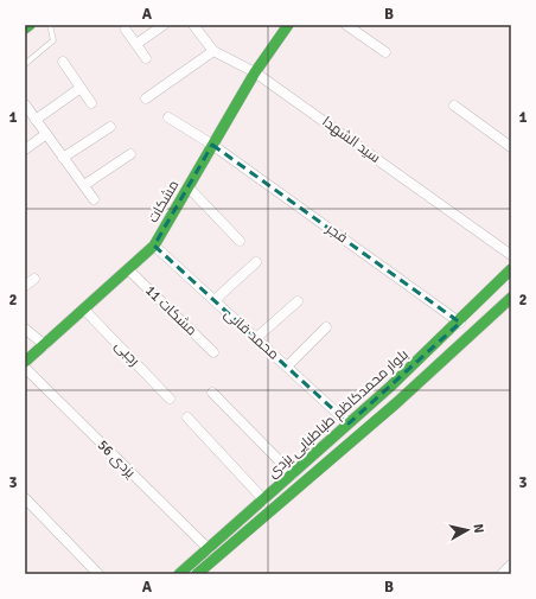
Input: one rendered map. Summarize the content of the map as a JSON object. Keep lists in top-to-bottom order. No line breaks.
{"streets":{"main road":["مشکات","بلوار محمدکاظم طباطبایی یزدی"],"street":["سید الشهدا","فجر","11 مشکات","محمد فانی","رجبی","یزدی 56"]},"crossings":[["سید الشهدا","مشکات"],["مشکات","فجر"],["مشکات","11 مشکات"],["مشکات","محمد فانی"],["مشکات","رجبی"],["فجر","بلوار محمدکاظم طباطبایی یزدی"],["محمد فانی","بلوار محمدکاظم طباطبایی یزدی"],["بلوار محمدکاظم طباطبایی یزدی","یزدی 56"]],"north":"right","grid":{"columns":["A","B"],"rows":["1","2","3"]}}
